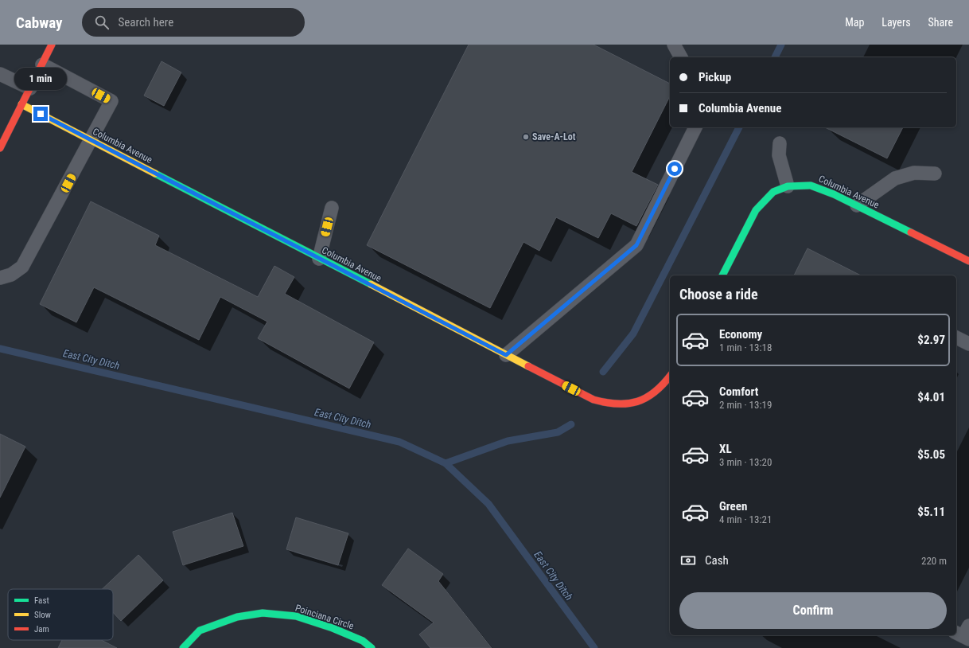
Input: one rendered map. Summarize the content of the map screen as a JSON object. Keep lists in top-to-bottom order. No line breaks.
{"streets":{"street":["Columbia Avenue","Poinciana Circle"]},"water":["East City Ditch"],"places":["Save-A-Lot"],"legend":["Fast","Slow","Jam"],"page":{"header":"Cabway","search":"Search here","nav":["Map","Layers","Share"],"banner":["Pickup","Columbia Avenue"],"bubble":"1 min","heading":"Choose a ride","list":[{"name":"Economy","note":"1 min · 13:18","value":"$2.97"},{"name":"Comfort","note":"2 min · 13:19","value":"$4.01"},{"name":"XL","note":"3 min · 13:20","value":"$5.05"},{"name":"Green","note":"4 min · 13:21","value":"$5.11"}],"pay":["Cash","220 m"],"buttons":"Confirm"}}
